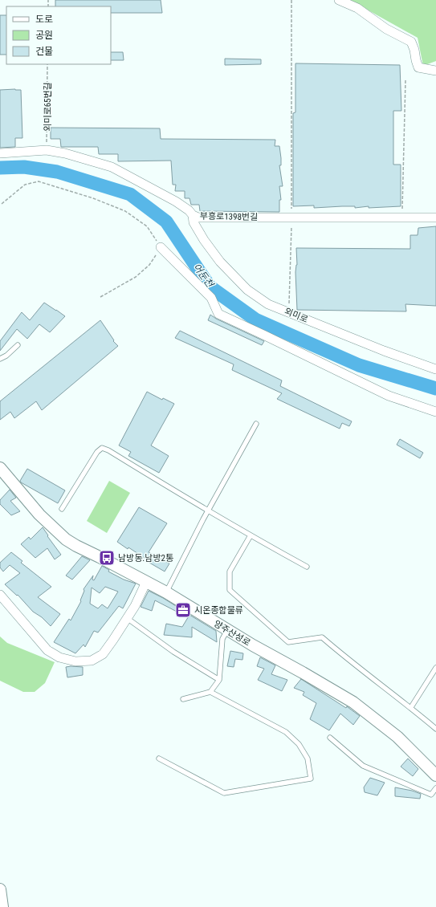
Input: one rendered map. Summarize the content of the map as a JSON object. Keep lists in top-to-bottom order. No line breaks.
{"streets":{"street":["부흥로1398번길","외미로","양주산성로"],"path":["외미로65번길"]},"crossings":[["외미로65번길","부흥로1398번길"],["부흥로1398번길","외미로"]],"water":["어둔천"],"places":{"bus stop":["남방동.남방2통"],"office":["시온종합물류"]},"legend":["도로","공원","건물"]}
